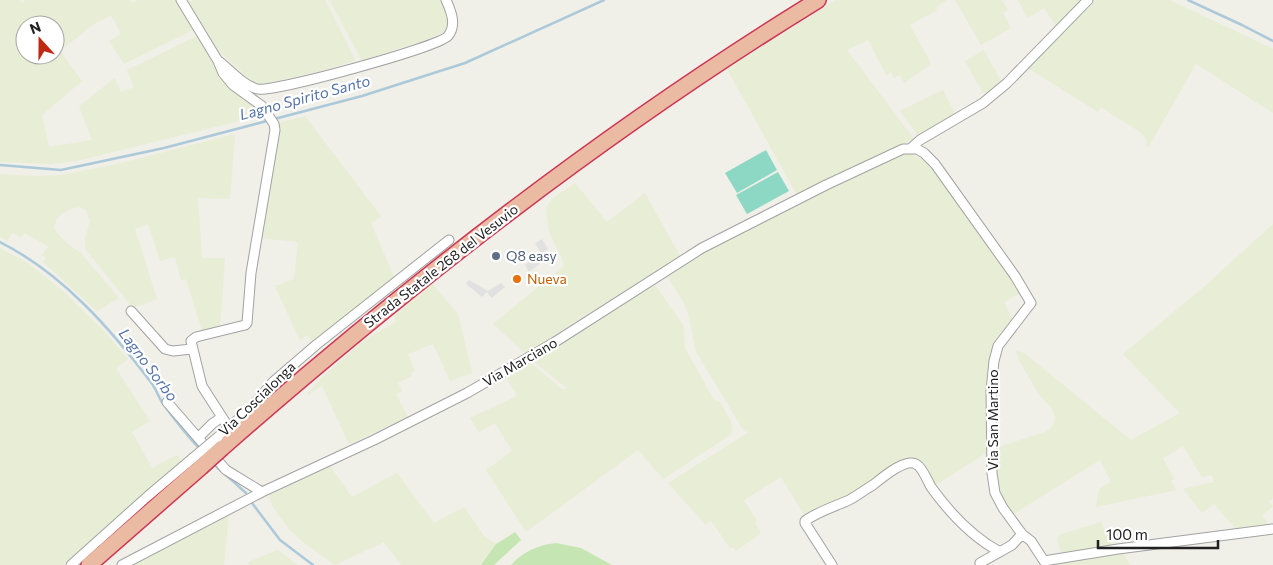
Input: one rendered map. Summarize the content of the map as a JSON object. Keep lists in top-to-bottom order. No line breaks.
{"streets":{"highway":["Strada Statale 268 del Vesuvio"],"street":["Via Marciano","Via Coscialonga","Via San Martino"]},"crossings":[["Strada Statale 268 del Vesuvio","Via Coscialonga"],["Via Marciano","Via San Martino"]],"water":["Lagno Spirito Santo","Lagno Sorbo"],"places":["Q8 easy","Nueva"],"scale_bar":"100 m","north":"top"}
